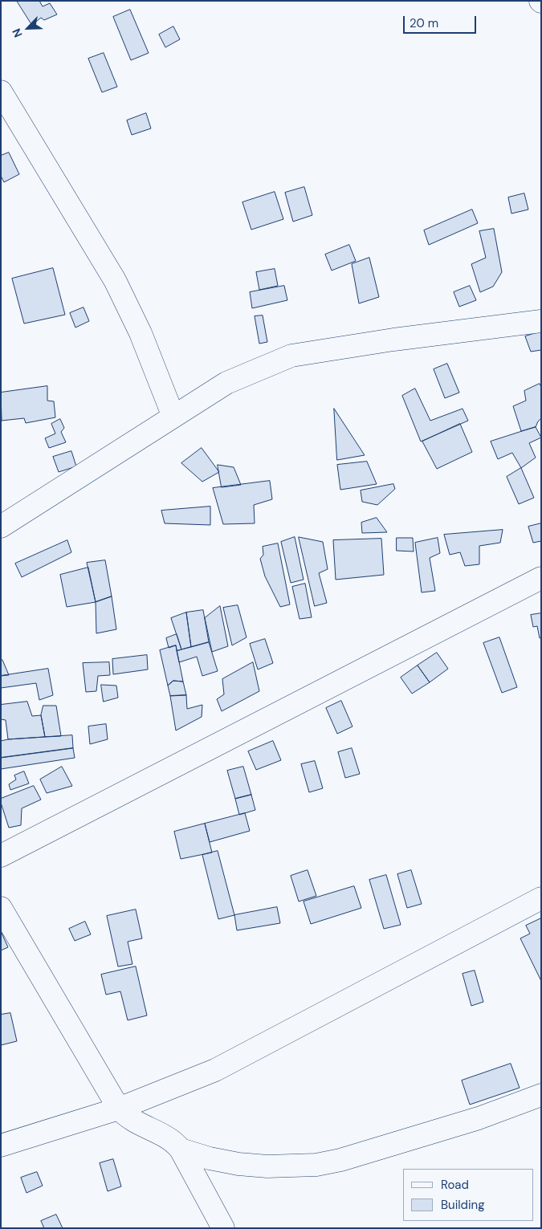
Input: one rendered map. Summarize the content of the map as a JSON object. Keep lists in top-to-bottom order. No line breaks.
{"legend":["Road","Building"],"scale_bar":"20 m","north":"bottom left"}
